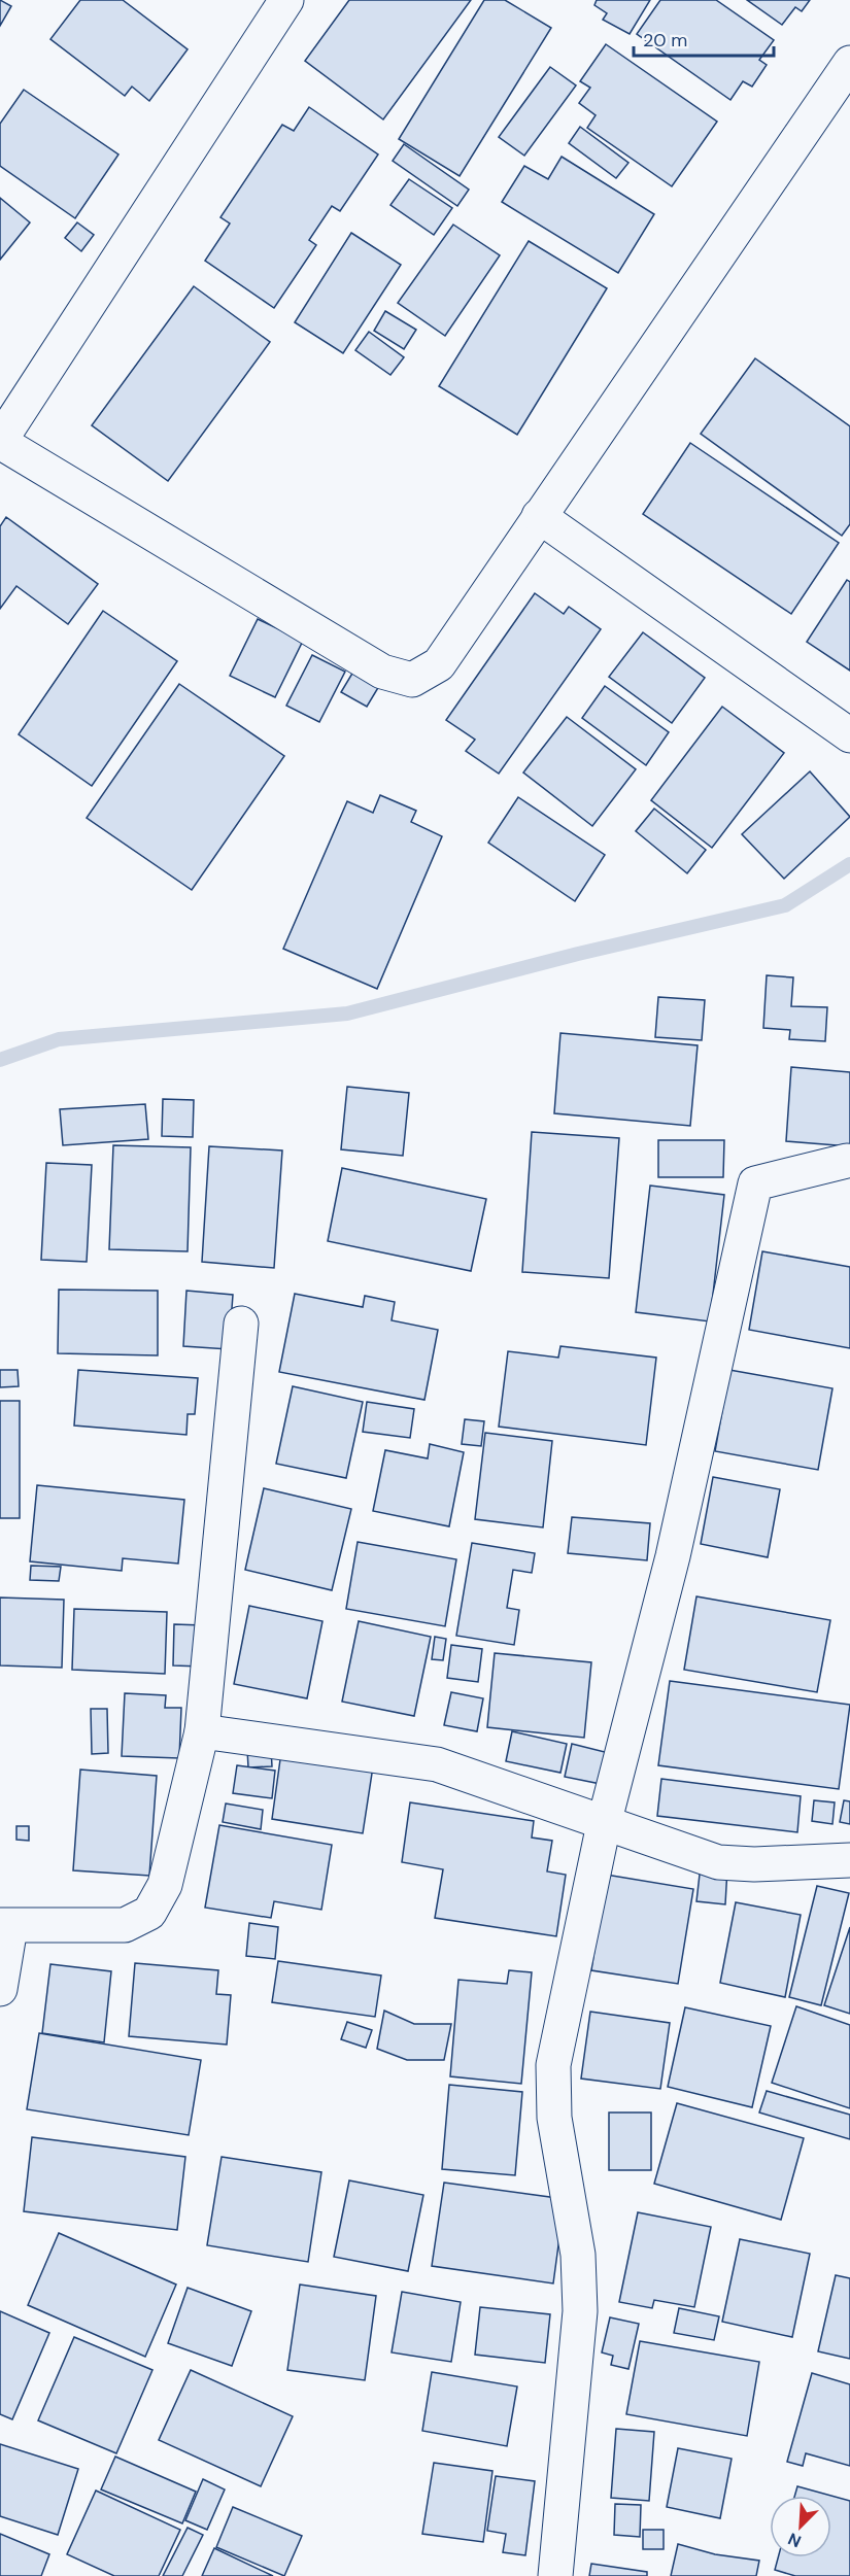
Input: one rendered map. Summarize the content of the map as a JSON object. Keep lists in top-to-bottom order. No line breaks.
{"scale_bar":"20 m","north":"bottom left"}
